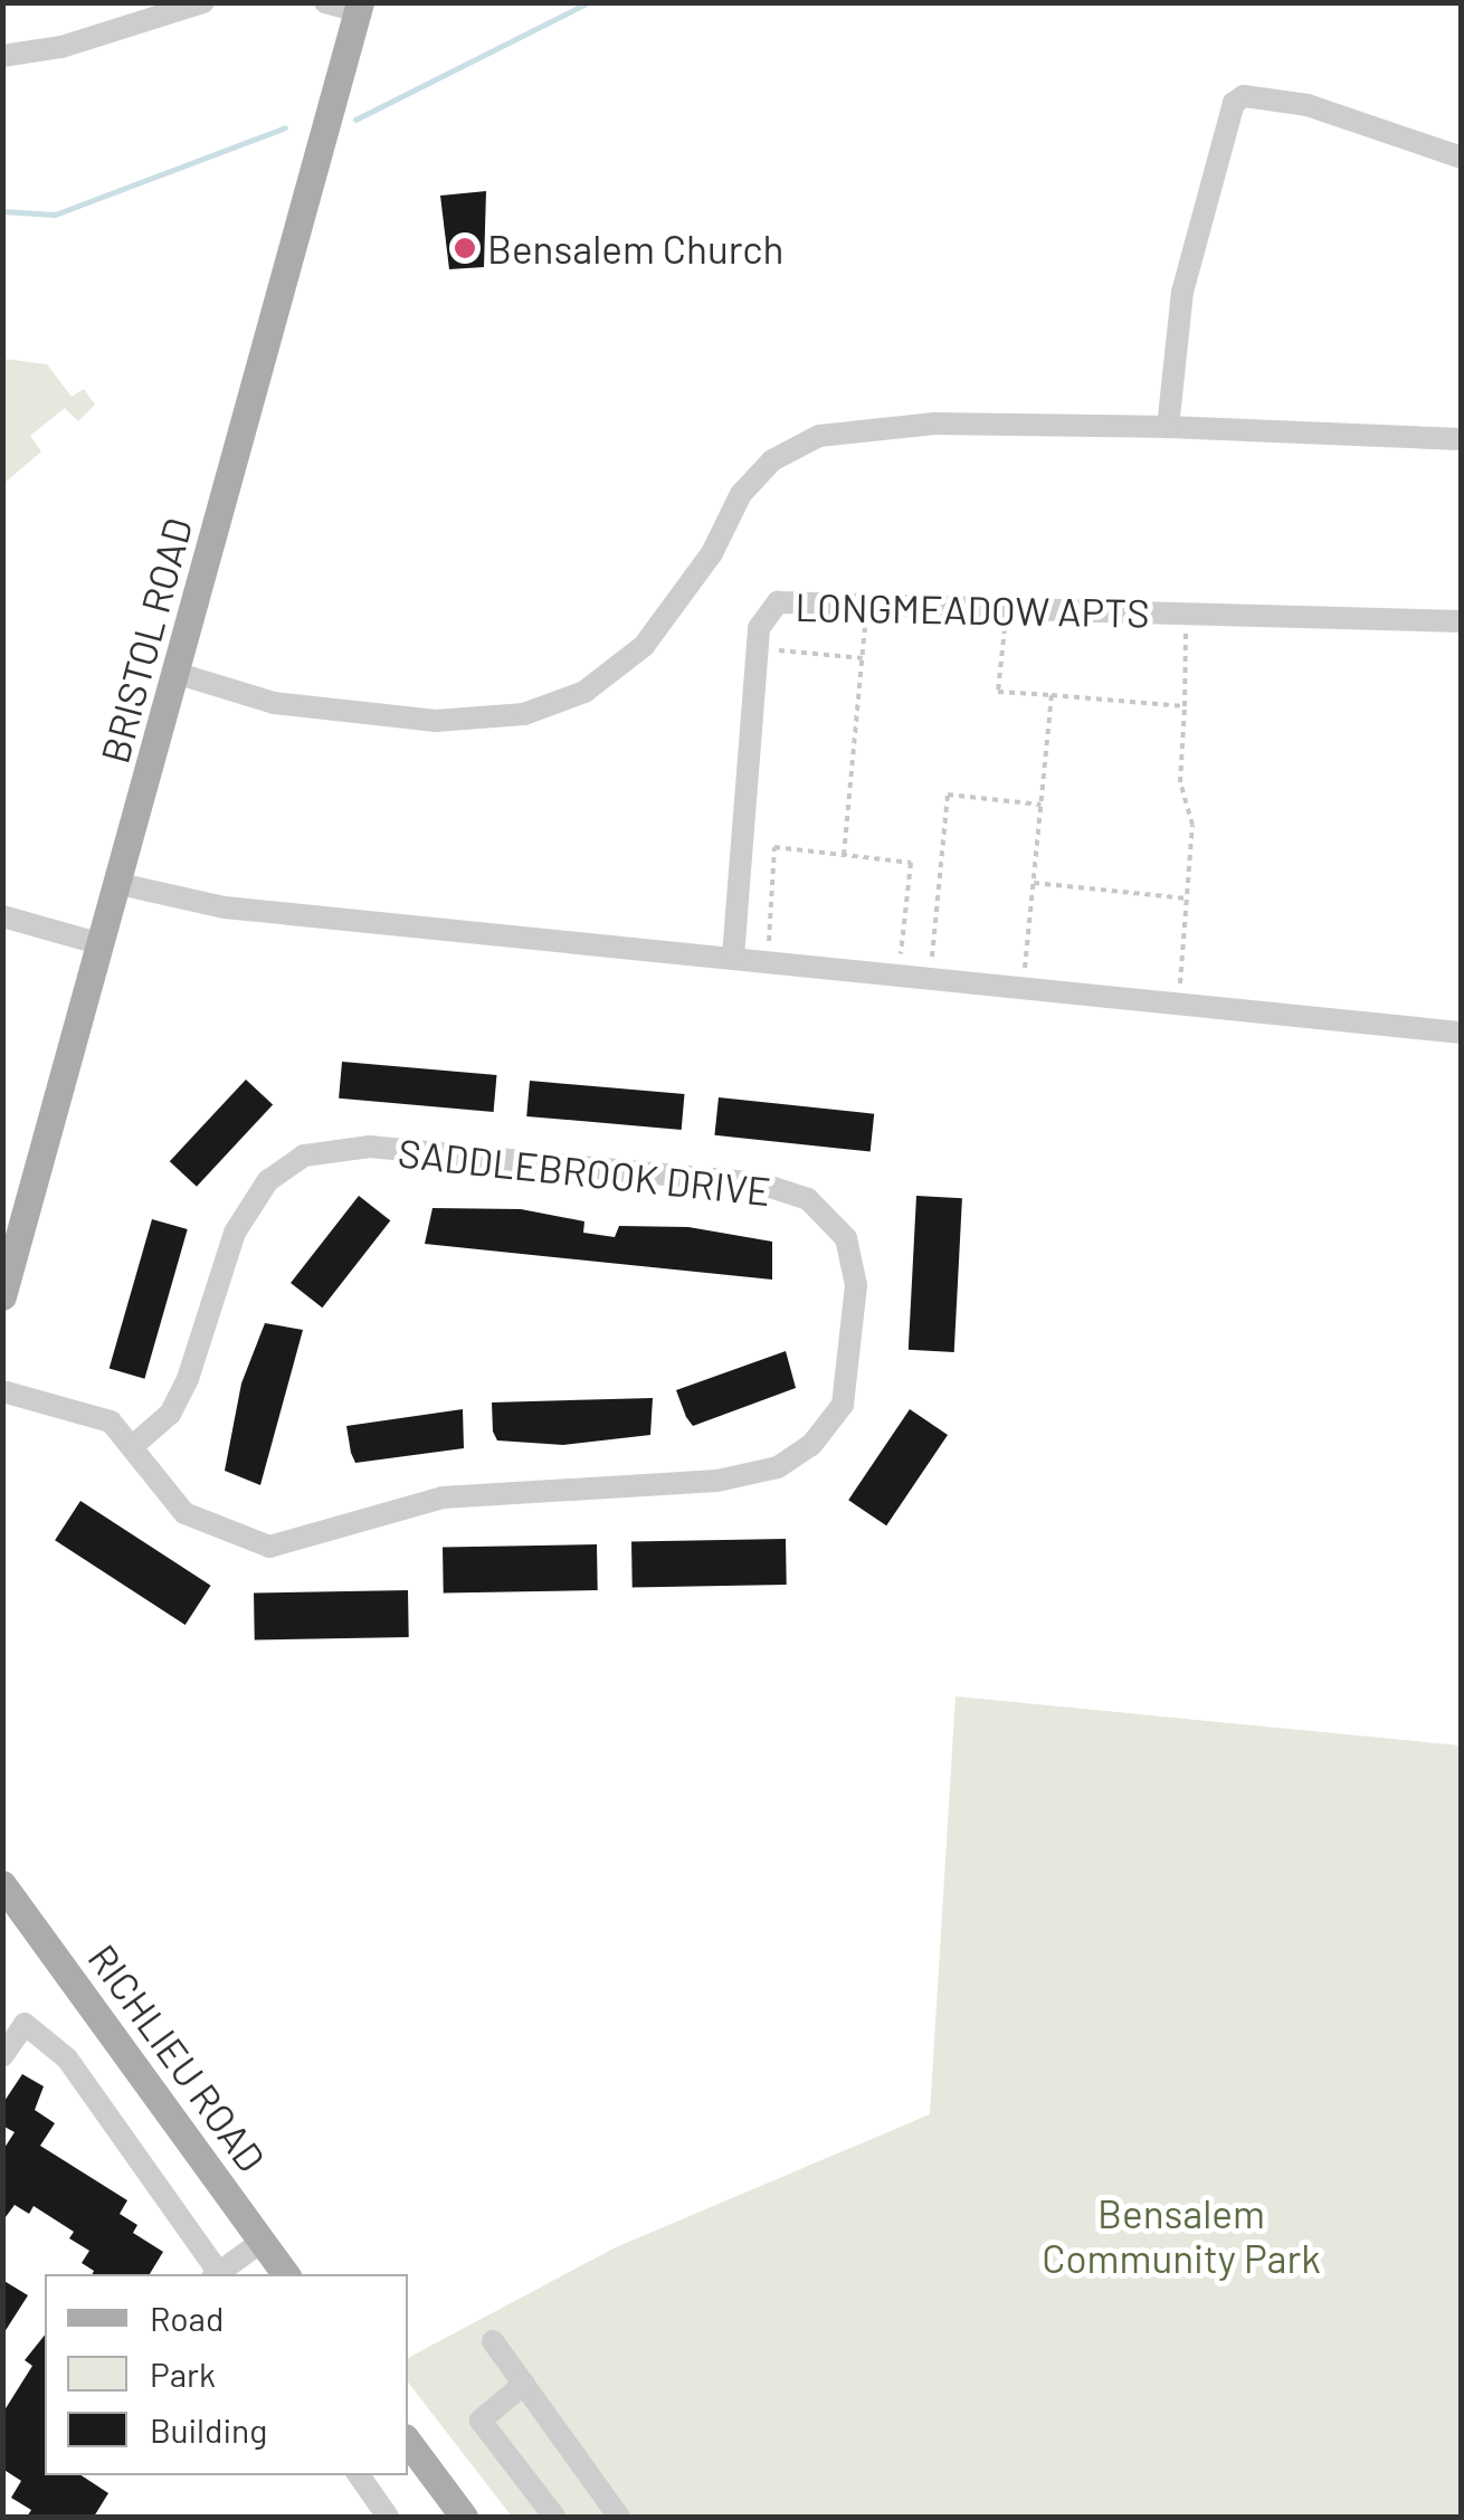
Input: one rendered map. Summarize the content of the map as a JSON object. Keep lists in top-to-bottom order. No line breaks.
{"streets":{"main road":["BRISTOL ROAD","RICHLIEU ROAD"],"street":["LONGMEADOW APTS","SADDLEBROOK DRIVE"]},"parks":["Bensalem Community Park"],"places":["Bensalem Church"],"legend":["Road","Park","Building"]}
